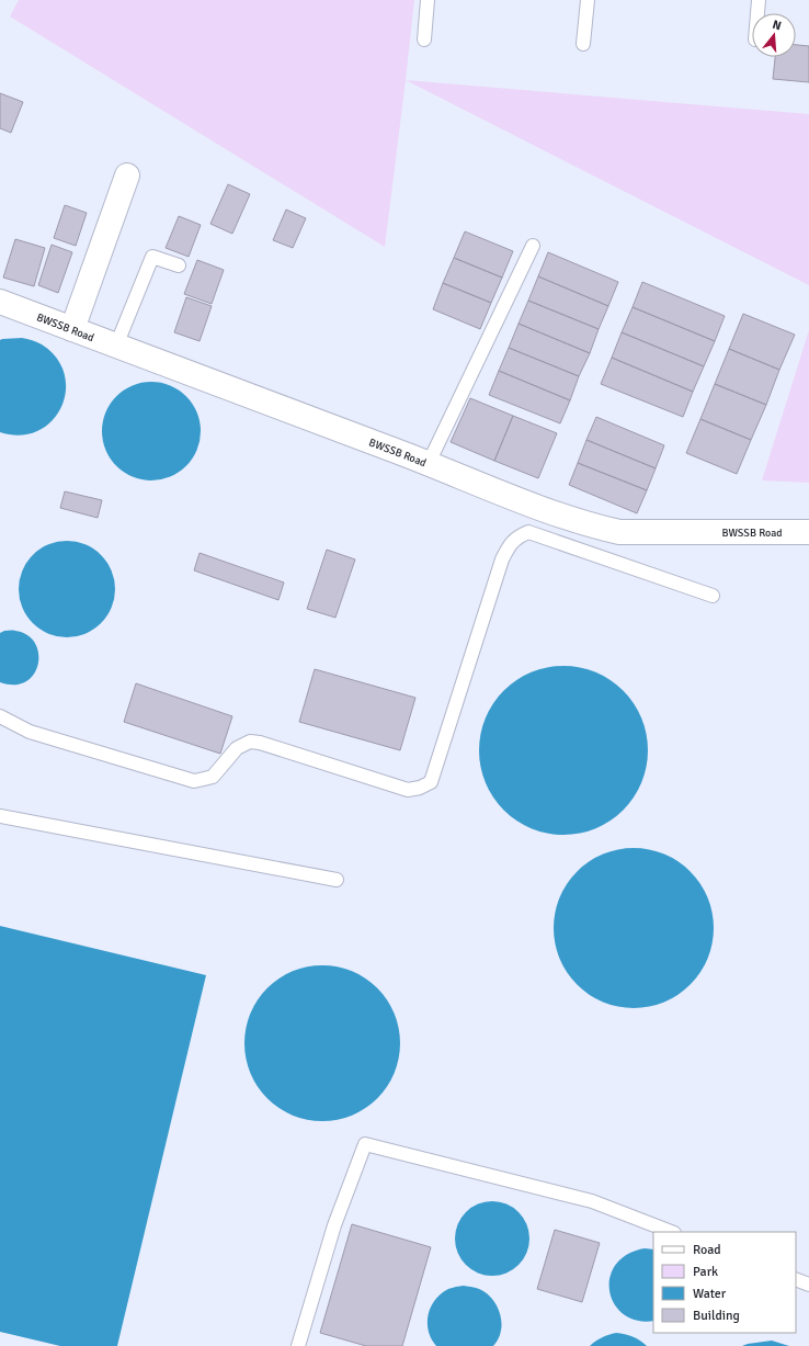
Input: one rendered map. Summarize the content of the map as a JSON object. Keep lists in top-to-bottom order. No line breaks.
{"streets":{"street":["BWSSB Road"]},"legend":["Road","Park","Water","Building"],"north":"top"}
